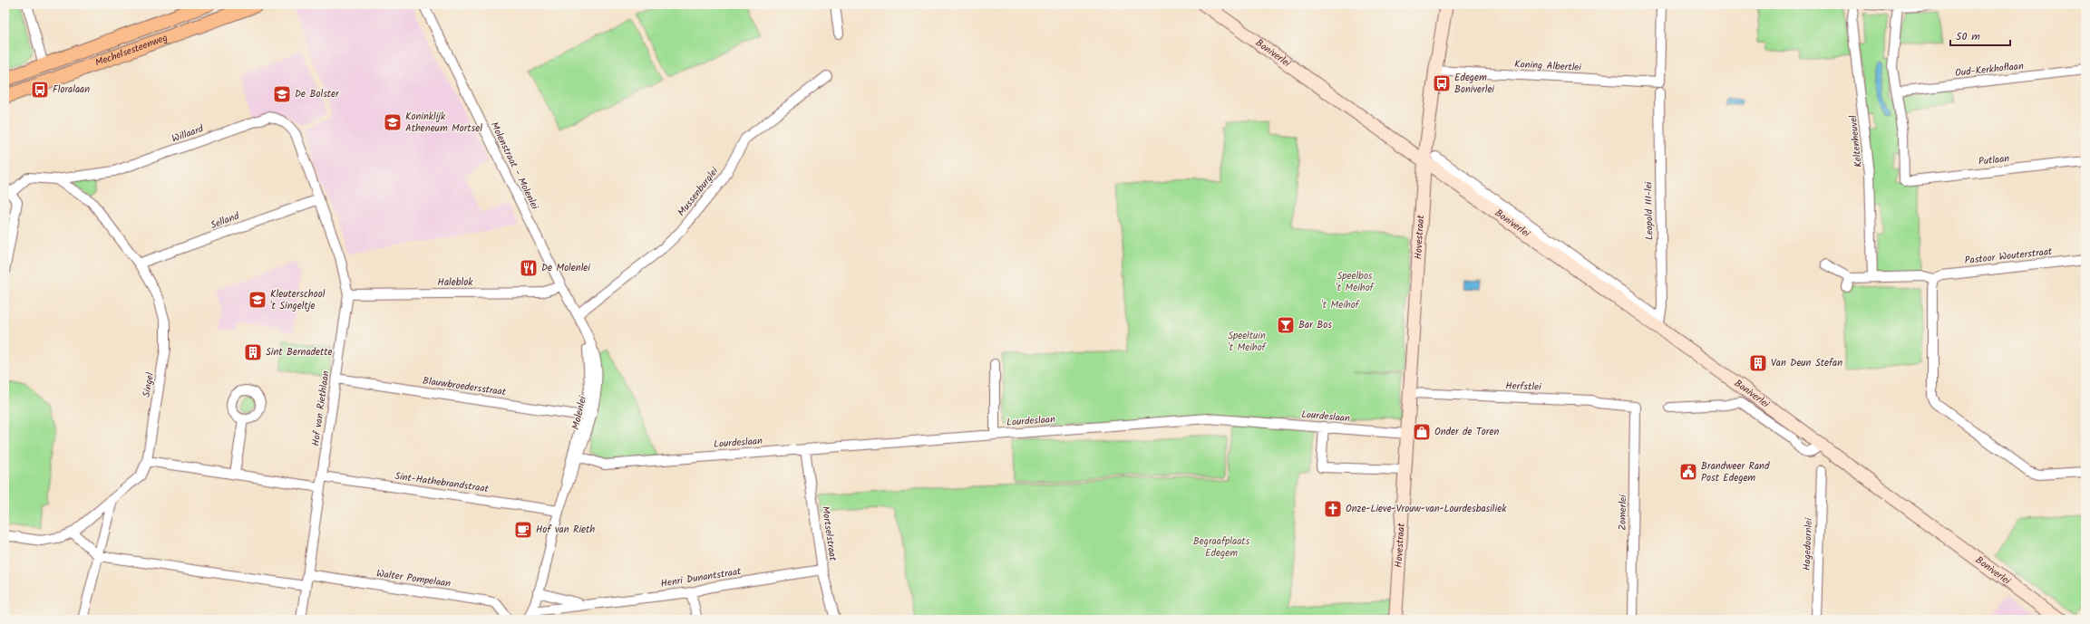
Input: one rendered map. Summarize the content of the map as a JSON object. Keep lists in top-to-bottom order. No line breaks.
{"streets":{"main road":["Mechelsesteenweg","Boniverlei","Hovestraat"],"street":["Koning Albertlei","Oud-Kerkhoflaan","Willaard","Keltenheuvel","Putlaan","Molenstraat - Molenlei","Mussenburglei","Leopold III-lei","Selland","Pastoor Wouterstraat","Haleblok","Singel","Blauwbroedersstraat","Herfstlei","Hof van Riethlaan","Molenlei","Lourdeslaan","Sint-Hathebrandstraat","Zomerlei","Mortselstraat","Hagedoornlei","Henri Dunantstraat","Walter Pompelaan"]},"crossings":[["Boniverlei","Leopold III-lei"],["Boniverlei","Hovestraat"],["Koning Albertlei","Hovestraat"],["Oud-Kerkhoflaan","Putlaan"],["Willaard","Singel"],["Willaard","Hof van Riethlaan"],["Molenstraat - Molenlei","Mussenburglei"],["Molenstraat - Molenlei","Haleblok"],["Molenstraat - Molenlei","Blauwbroedersstraat"],["Molenstraat - Molenlei","Molenlei"],["Selland","Singel"],["Selland","Hof van Riethlaan"],["Hovestraat","Herfstlei"],["Hovestraat","Lourdeslaan"],["Haleblok","Hof van Riethlaan"],["Blauwbroedersstraat","Hof van Riethlaan"],["Blauwbroedersstraat","Molenlei"],["Herfstlei","Zomerlei"],["Hof van Riethlaan","Sint-Hathebrandstraat"],["Hof van Riethlaan","Walter Pompelaan"],["Molenlei","Lourdeslaan"],["Lourdeslaan","Mortselstraat"],["Mortselstraat","Henri Dunantstraat"]],"parks":["Speelbos 't Meihof","'t Meihof","Speeltuin 't Meihof","Begraafplaats Edegem"],"places":{"bus stop":["Edegem Boniverlei","Floralaan"],"school or university":["De Bolster","Koninklijk Atheneum Mortsel","Kleuterschool 't Singeltje"],"restaurant":["De Molenlei"],"bar":["Bar Bos"],"building":["Sint Bernadette","Van Deun Stefan"],"shop":["Onder de Toren"],"public building":["Brandweer Rand Post Edegem"],"church":["Onze-Lieve-Vrouw-van-Lourdesbasiliek"],"cafe":["Hof van Rieth"]},"scale_bar":"50 m"}
